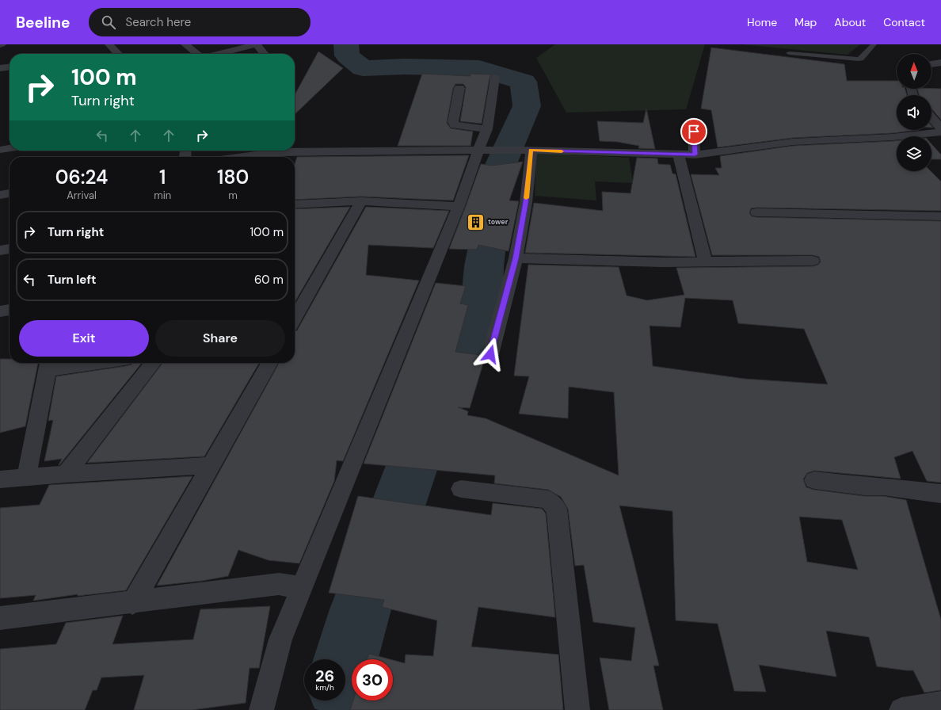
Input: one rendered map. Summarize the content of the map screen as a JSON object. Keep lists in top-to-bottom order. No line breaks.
{"places":{"building":["tower"]},"north":"top","page":{"header":"Beeline","search":"Search here","nav":["Home","Map","About","Contact"],"turn":["100 m","Turn right"],"eta":["06:24","Arrival","1","min","180","m"],"list":[{"name":"Turn right","value":"100 m"},{"name":"Turn left","value":"60 m"}],"buttons":["Exit","Share"],"speed":"26 km/h","limit":"30"}}
